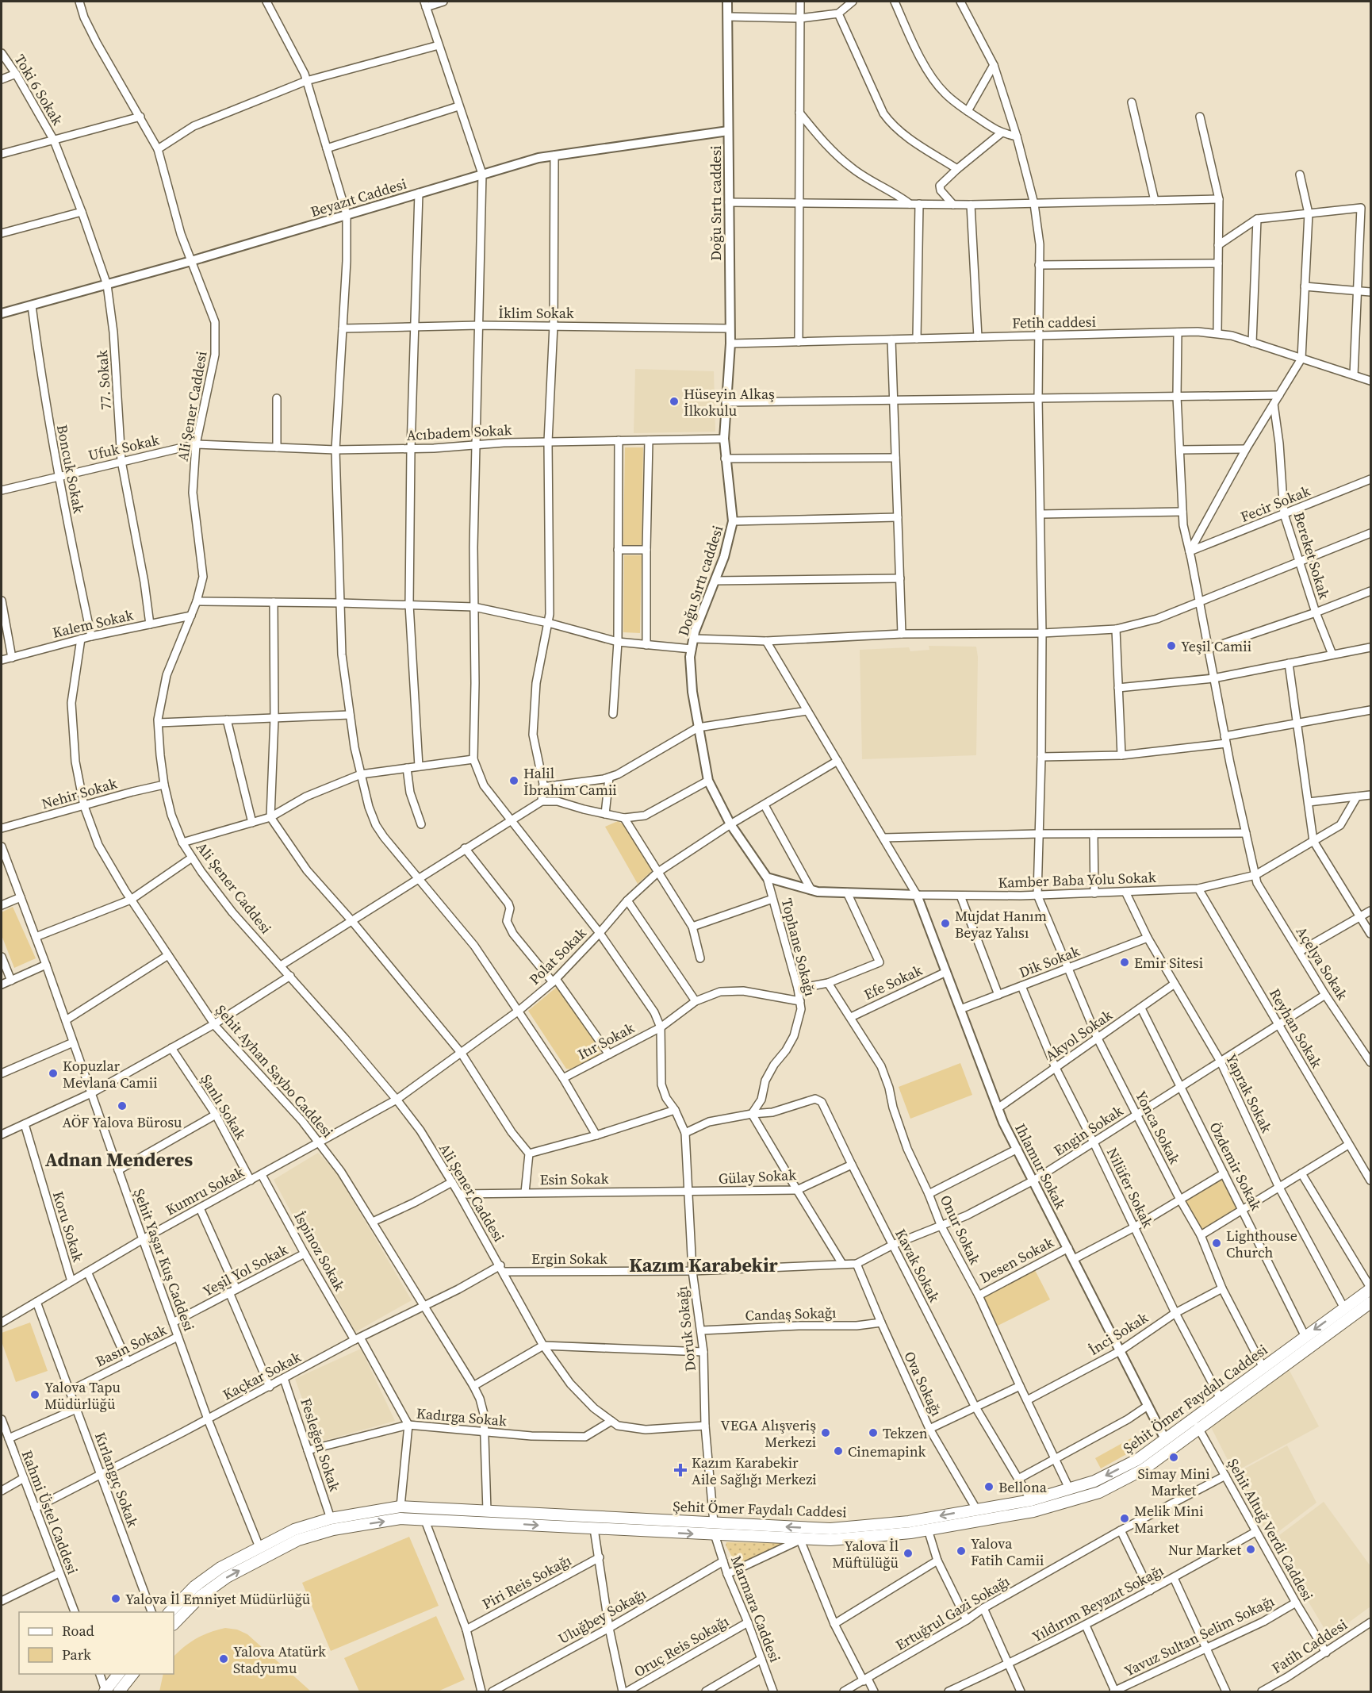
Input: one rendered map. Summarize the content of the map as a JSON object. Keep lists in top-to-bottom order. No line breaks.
{"streets":{"main road":["Şehit Ömer Faydalı Caddesi"],"street":["Toki 6 Sokak","Beyazıt Caddesi","Doğu Sırtı caddesi","İklim Sokak","Fetih caddesi","77. Sokak","Ali Şener Caddesi","Acıbadem Sokak","Ufuk Sokak","Boncuk Sokak","Fecir Sokak","Bereket Sokak","Kalem Sokak","Nehir Sokak","Kamber Baba Yolu Sokak","Tophane Sokağı","Polat Sokak","Dik Sokak","Açelya Sokak","Efe Sokak","Reyhan Sokak","Akyol Sokak","Itır Sokak","Şehit Ayhan Saybo Caddesi","Yaprak Sokak","Şanlı Sokak","Yonca Sokak","Engin Sokak","Ihlamur Sokak","Özdemir Sokak","Gülay Sokak","Esin Sokak","Nilüfer Sokak","Kumru Sokak","Koru Sokak","Onur Sokak","İspinoz Sokak","Ergin Sokak","Şehit Yaşar Kuş Caddesi","Desen Sokak","Kavak Sokak","Yeşil Yol Sokak","Candaş Sokağı","Doruk Sokağı","İnci Sokak","Basın Sokak","Kaçkar Sokak","Ova Sokağı","Kadırga Sokak","Fesleğen Sokak","Kırlangıç Sokak","Rahmi Üstel Caddesi","Şehit Altuğ Verdi Caddesi","Piri Reis Sokağı","Yıldırım Beyazıt Sokağı","Marmara Caddesi","Ertuğrul Gazi Sokağı","Uluğbey Sokağı","Yavuz Sultan Selim Sokağı","Oruç Reis Sokağı","Fatih Caddesi"]},"crossings":[["Toki 6 Sokak","77. Sokak"],["Beyazıt Caddesi","Doğu Sırtı caddesi"],["Beyazıt Caddesi","77. Sokak"],["Beyazıt Caddesi","Ali Şener Caddesi"],["Beyazıt Caddesi","Boncuk Sokak"],["Doğu Sırtı caddesi","İklim Sokak"],["Doğu Sırtı caddesi","Fetih caddesi"],["Doğu Sırtı caddesi","Acıbadem Sokak"],["Doğu Sırtı caddesi","Kamber Baba Yolu Sokak"],["Doğu Sırtı caddesi","Tophane Sokağı"],["Doğu Sırtı caddesi","Polat Sokak"],["Fetih caddesi","Açelya Sokak"],["77. Sokak","Ufuk Sokak"],["77. Sokak","Kalem Sokak"],["Ali Şener Caddesi","Acıbadem Sokak"],["Ali Şener Caddesi","Ufuk Sokak"],["Ali Şener Caddesi","Kalem Sokak"],["Ali Şener Caddesi","Nehir Sokak"],["Ali Şener Caddesi","Polat Sokak"],["Ali Şener Caddesi","Esin Sokak"],["Ali Şener Caddesi","Kumru Sokak"],["Ali Şener Caddesi","Ergin Sokak"],["Ali Şener Caddesi","Doruk Sokağı"],["Ali Şener Caddesi","Kaçkar Sokak"],["Ali Şener Caddesi","Kadırga Sokak"],["Acıbadem Sokak","Ufuk Sokak"],["Ufuk Sokak","Boncuk Sokak"],["Boncuk Sokak","Kalem Sokak"],["Fecir Sokak","Bereket Sokak"],["Fecir Sokak","Açelya Sokak"],["Kalem Sokak","Şehit Ayhan Saybo Caddesi"],["Nehir Sokak","Şehit Ayhan Saybo Caddesi"],["Kamber Baba Yolu Sokak","Tophane Sokağı"],["Kamber Baba Yolu Sokak","Açelya Sokak"],["Kamber Baba Yolu Sokak","Reyhan Sokak"],["Kamber Baba Yolu Sokak","Yaprak Sokak"],["Kamber Baba Yolu Sokak","Yonca Sokak"],["Kamber Baba Yolu Sokak","Ihlamur Sokak"],["Tophane Sokağı","Itır Sokak"],["Tophane Sokağı","Kavak Sokak"],["Polat Sokak","Kumru Sokak"],["Dik Sokak","Yaprak Sokak"],["Dik Sokak","Yonca Sokak"],["Dik Sokak","Ihlamur Sokak"],["Dik Sokak","Nilüfer Sokak"],["Açelya Sokak","Engin Sokak"],["Efe Sokak","Ihlamur Sokak"],["Efe Sokak","Onur Sokak"],["Reyhan Sokak","Engin Sokak"],["Akyol Sokak","Yaprak Sokak"],["Akyol Sokak","Yonca Sokak"],["Akyol Sokak","Ihlamur Sokak"],["Akyol Sokak","Özdemir Sokak"],["Akyol Sokak","Nilüfer Sokak"],["Şehit Ayhan Saybo Caddesi","Kumru Sokak"],["Şehit Ayhan Saybo Caddesi","Kaçkar Sokak"],["Şehit Ayhan Saybo Caddesi","Şehit Ömer Faydalı Caddesi"],["Şehit Ayhan Saybo Caddesi","Kadırga Sokak"],["Yaprak Sokak","Engin Sokak"],["Yaprak Sokak","Şehit Ömer Faydalı Caddesi"],["Şanlı Sokak","Kumru Sokak"],["Yonca Sokak","Engin Sokak"],["Yonca Sokak","İnci Sokak"],["Yonca Sokak","Şehit Ömer Faydalı Caddesi"],["Engin Sokak","Ihlamur Sokak"],["Engin Sokak","Özdemir Sokak"],["Engin Sokak","Nilüfer Sokak"],["Engin Sokak","Onur Sokak"],["Engin Sokak","Ergin Sokak"],["Engin Sokak","Kavak Sokak"],["Engin Sokak","Ova Sokağı"],["Ihlamur Sokak","Desen Sokak"],["Ihlamur Sokak","İnci Sokak"],["Ihlamur Sokak","Şehit Ömer Faydalı Caddesi"],["Özdemir Sokak","Şehit Ömer Faydalı Caddesi"],["Gülay Sokak","Esin Sokak"],["Gülay Sokak","Kavak Sokak"],["Gülay Sokak","Doruk Sokağı"],["Esin Sokak","Doruk Sokağı"],["Nilüfer Sokak","İnci Sokak"],["Nilüfer Sokak","Şehit Ömer Faydalı Caddesi"],["Kumru Sokak","Koru Sokak"],["Kumru Sokak","İspinoz Sokak"],["Kumru Sokak","Şehit Yaşar Kuş Caddesi"],["Kumru Sokak","Kırlangıç Sokak"],["Onur Sokak","Desen Sokak"],["Onur Sokak","İnci Sokak"],["Onur Sokak","Şehit Ömer Faydalı Caddesi"],["İspinoz Sokak","Yeşil Yol Sokak"],["İspinoz Sokak","Kaçkar Sokak"],["İspinoz Sokak","Kadırga Sokak"],["Ergin Sokak","Doruk Sokağı"],["Ergin Sokak","Kaçkar Sokak"],["Ergin Sokak","Ova Sokağı"],["Şehit Yaşar Kuş Caddesi","Yeşil Yol Sokak"],["Şehit Yaşar Kuş Caddesi","Basın Sokak"],["Şehit Yaşar Kuş Caddesi","Kaçkar Sokak"],["Şehit Yaşar Kuş Caddesi","Şehit Ömer Faydalı Caddesi"],["Kavak Sokak","Şehit Ömer Faydalı Caddesi"],["Candaş Sokağı","Doruk Sokağı"],["Candaş Sokağı","Ova Sokağı"],["Doruk Sokağı","Şehit Ömer Faydalı Caddesi"],["Basın Sokak","Kırlangıç Sokak"],["Kaçkar Sokak","Fesleğen Sokak"],["Kaçkar Sokak","Kırlangıç Sokak"],["Kaçkar Sokak","Rahmi Üstel Caddesi"],["Ova Sokağı","Şehit Ömer Faydalı Caddesi"],["Şehit Ömer Faydalı Caddesi","Fesleğen Sokak"],["Şehit Ömer Faydalı Caddesi","Şehit Altuğ Verdi Caddesi"],["Şehit Ömer Faydalı Caddesi","Marmara Caddesi"],["Kadırga Sokak","Fesleğen Sokak"],["Şehit Altuğ Verdi Caddesi","Yıldırım Beyazıt Sokağı"],["Şehit Altuğ Verdi Caddesi","Ertuğrul Gazi Sokağı"],["Şehit Altuğ Verdi Caddesi","Yavuz Sultan Selim Sokağı"],["Şehit Altuğ Verdi Caddesi","Fatih Caddesi"],["Marmara Caddesi","Uluğbey Sokağı"],["Marmara Caddesi","Oruç Reis Sokağı"]],"districts":["Adnan Menderes","Kazım Karabekir"],"places":{"other":["Hüseyin Alkaş İlkokulu","Yeşil Camii","Halil İbrahim Camii","Mujdat Hanım Beyaz Yalısı","Emir Sitesi","Kopuzlar Mevlana Camii","AÖF Yalova Bürosu","Lighthouse Church","Yalova Tapu Müdürlüğü","VEGA Alışveriş Merkezi","Tekzen","Cinemapink","Simay Mini Market","Bellona","Melik Mini Market","Nur Market","Yalova Fatih Camii","Yalova İl Müftülüğü","Yalova İl Emniyet Müdürlüğü","Yalova Atatürk Stadyumu"],"health":["Kazım Karabekir Aile Sağlığı Merkezi"]},"legend":["Road","Park"]}
